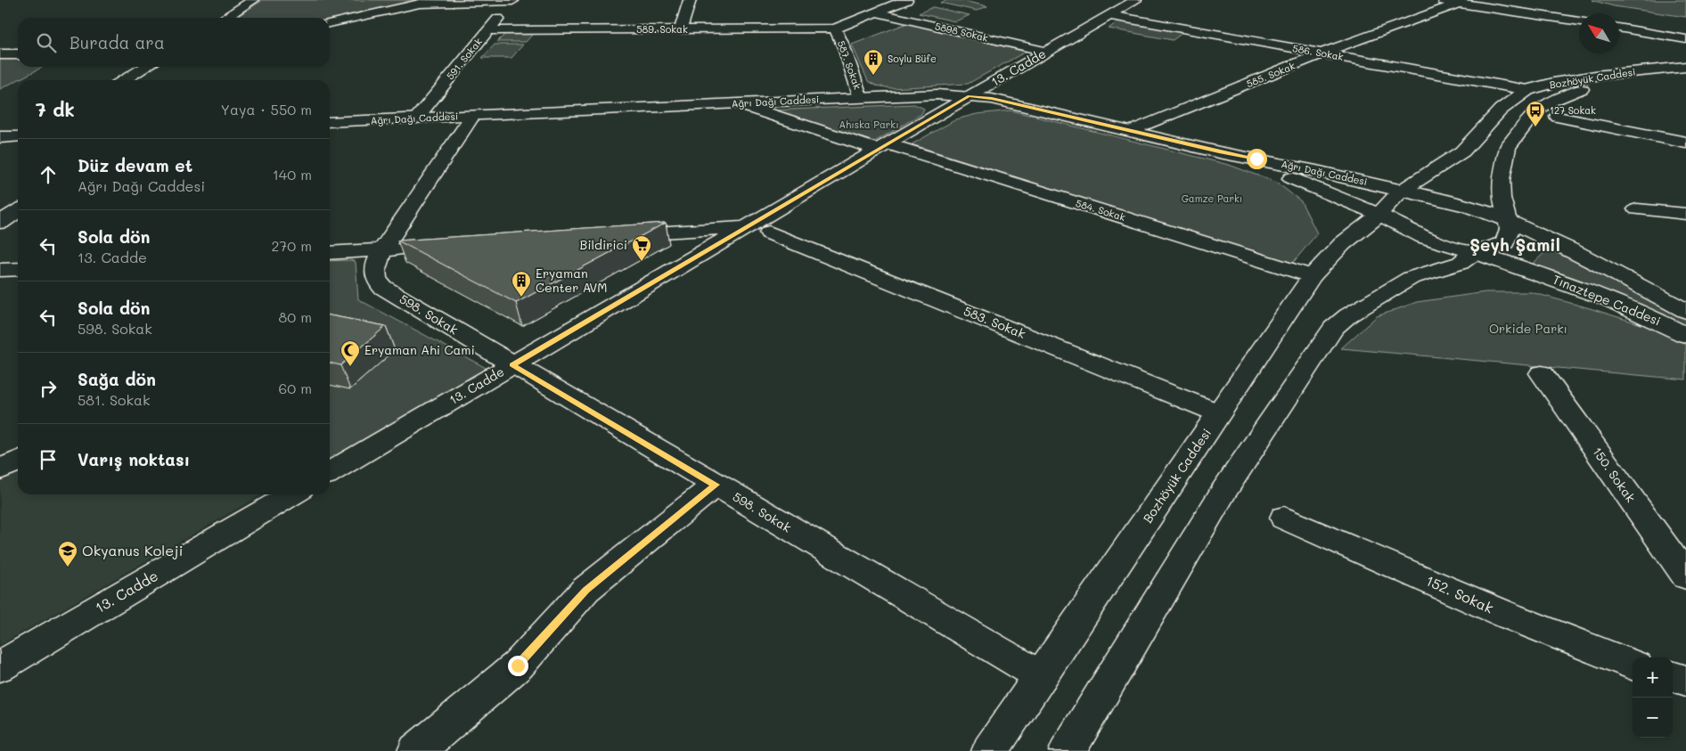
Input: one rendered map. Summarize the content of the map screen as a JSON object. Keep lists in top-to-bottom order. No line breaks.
{"streets":{"street":["589. Sokak","5898 Sokak","586. Sokak","591. Sokak","587. Sokak","13. Cadde","585. Sokak","Bozhöyük Caddesi","Ağrı Dağı Caddesi","584. Sokak","Tınaztepe Caddesi","598. Sokak","583. Sokak","150. Sokak","152. Sokak"]},"crossings":[["589. Sokak","591. Sokak"],["589. Sokak","587. Sokak"],["5898 Sokak","587. Sokak"],["5898 Sokak","13. Cadde"],["586. Sokak","13. Cadde"],["586. Sokak","585. Sokak"],["586. Sokak","Bozhöyük Caddesi"],["591. Sokak","Ağrı Dağı Caddesi"],["587. Sokak","Ağrı Dağı Caddesi"],["13. Cadde","Ağrı Dağı Caddesi"],["13. Cadde","584. Sokak"],["13. Cadde","598. Sokak"],["585. Sokak","Ağrı Dağı Caddesi"],["Bozhöyük Caddesi","Ağrı Dağı Caddesi"],["Bozhöyük Caddesi","584. Sokak"],["Bozhöyük Caddesi","Tınaztepe Caddesi"],["Bozhöyük Caddesi","598. Sokak"],["Bozhöyük Caddesi","583. Sokak"],["Ağrı Dağı Caddesi","584. Sokak"],["Ağrı Dağı Caddesi","Tınaztepe Caddesi"],["Ağrı Dağı Caddesi","598. Sokak"]],"districts":["Şeyh Şamil"],"parks":["Ahıska Parkı","Gamze Parkı","Orkide Parkı"],"places":{"building":["Soylu Büfe","Eryaman Center AVM"],"bus stop":["127 Sokak"],"supermarket":["Bildirici"],"mosque":["Eryaman Ahi Cami"],"school or university":["Okyanus Koleji"]},"north":"top left","page":{"search":"Burada ara","heading":["7 dk","Yaya · 550 m"],"list":[["Düz devam et","Ağrı Dağı Caddesi","140 m"],["Sola dön","13. Cadde","270 m"],["Sola dön","598. Sokak","80 m"],["Sağa dön","581. Sokak","60 m"],"Varış noktası"],"map_buttons":["+","−"]}}
